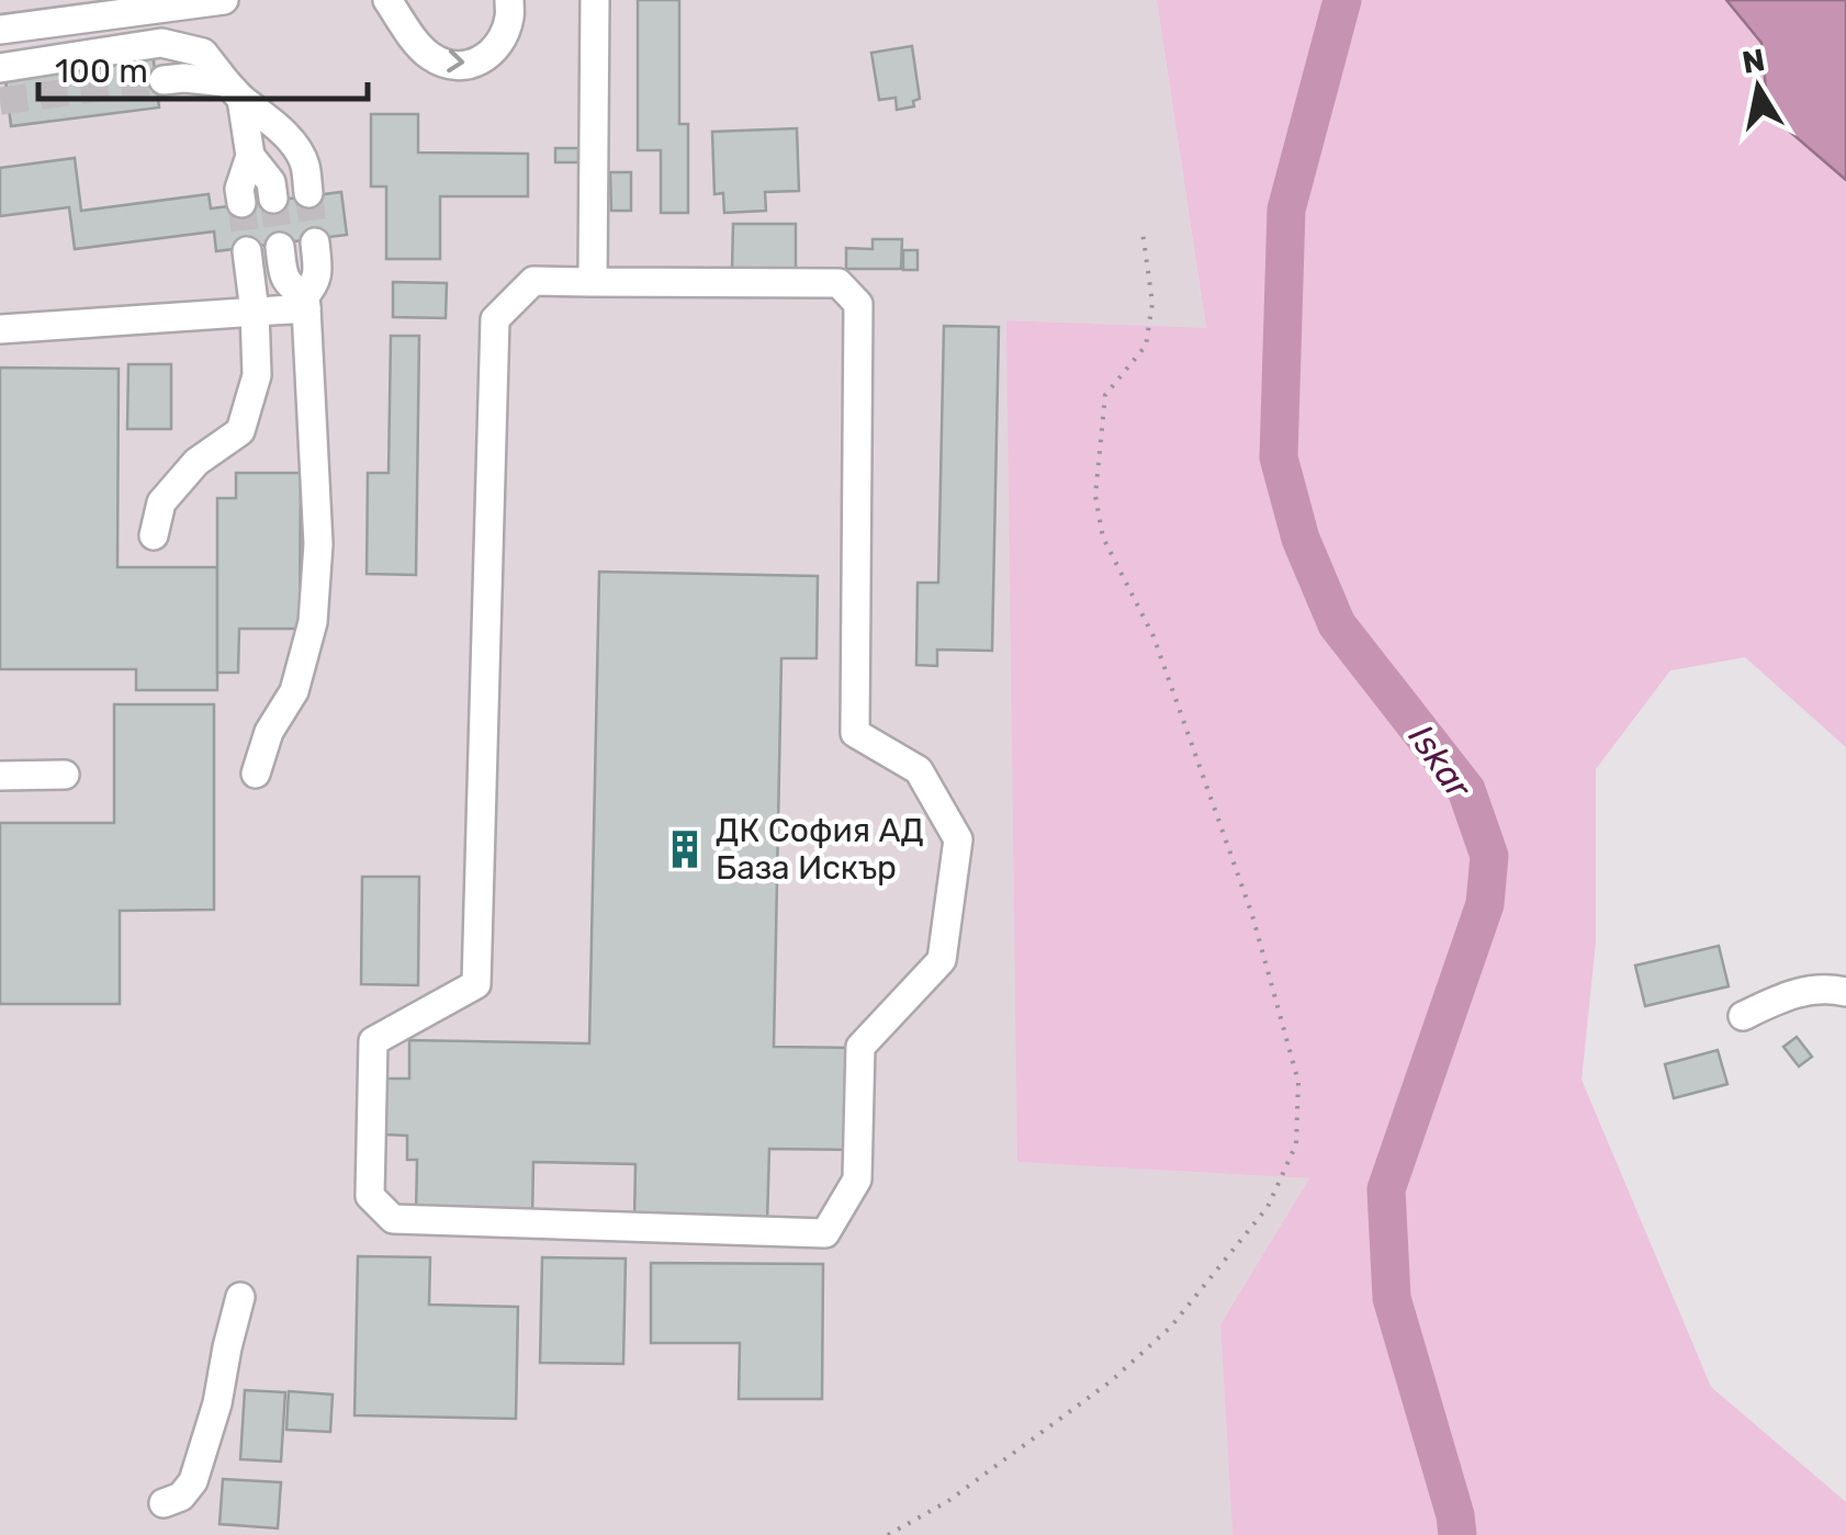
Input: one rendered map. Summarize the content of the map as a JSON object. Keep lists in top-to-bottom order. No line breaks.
{"water":["Iskar"],"places":{"building":["ДК София АД База Искър"]},"scale_bar":"100 m","north":"top"}
